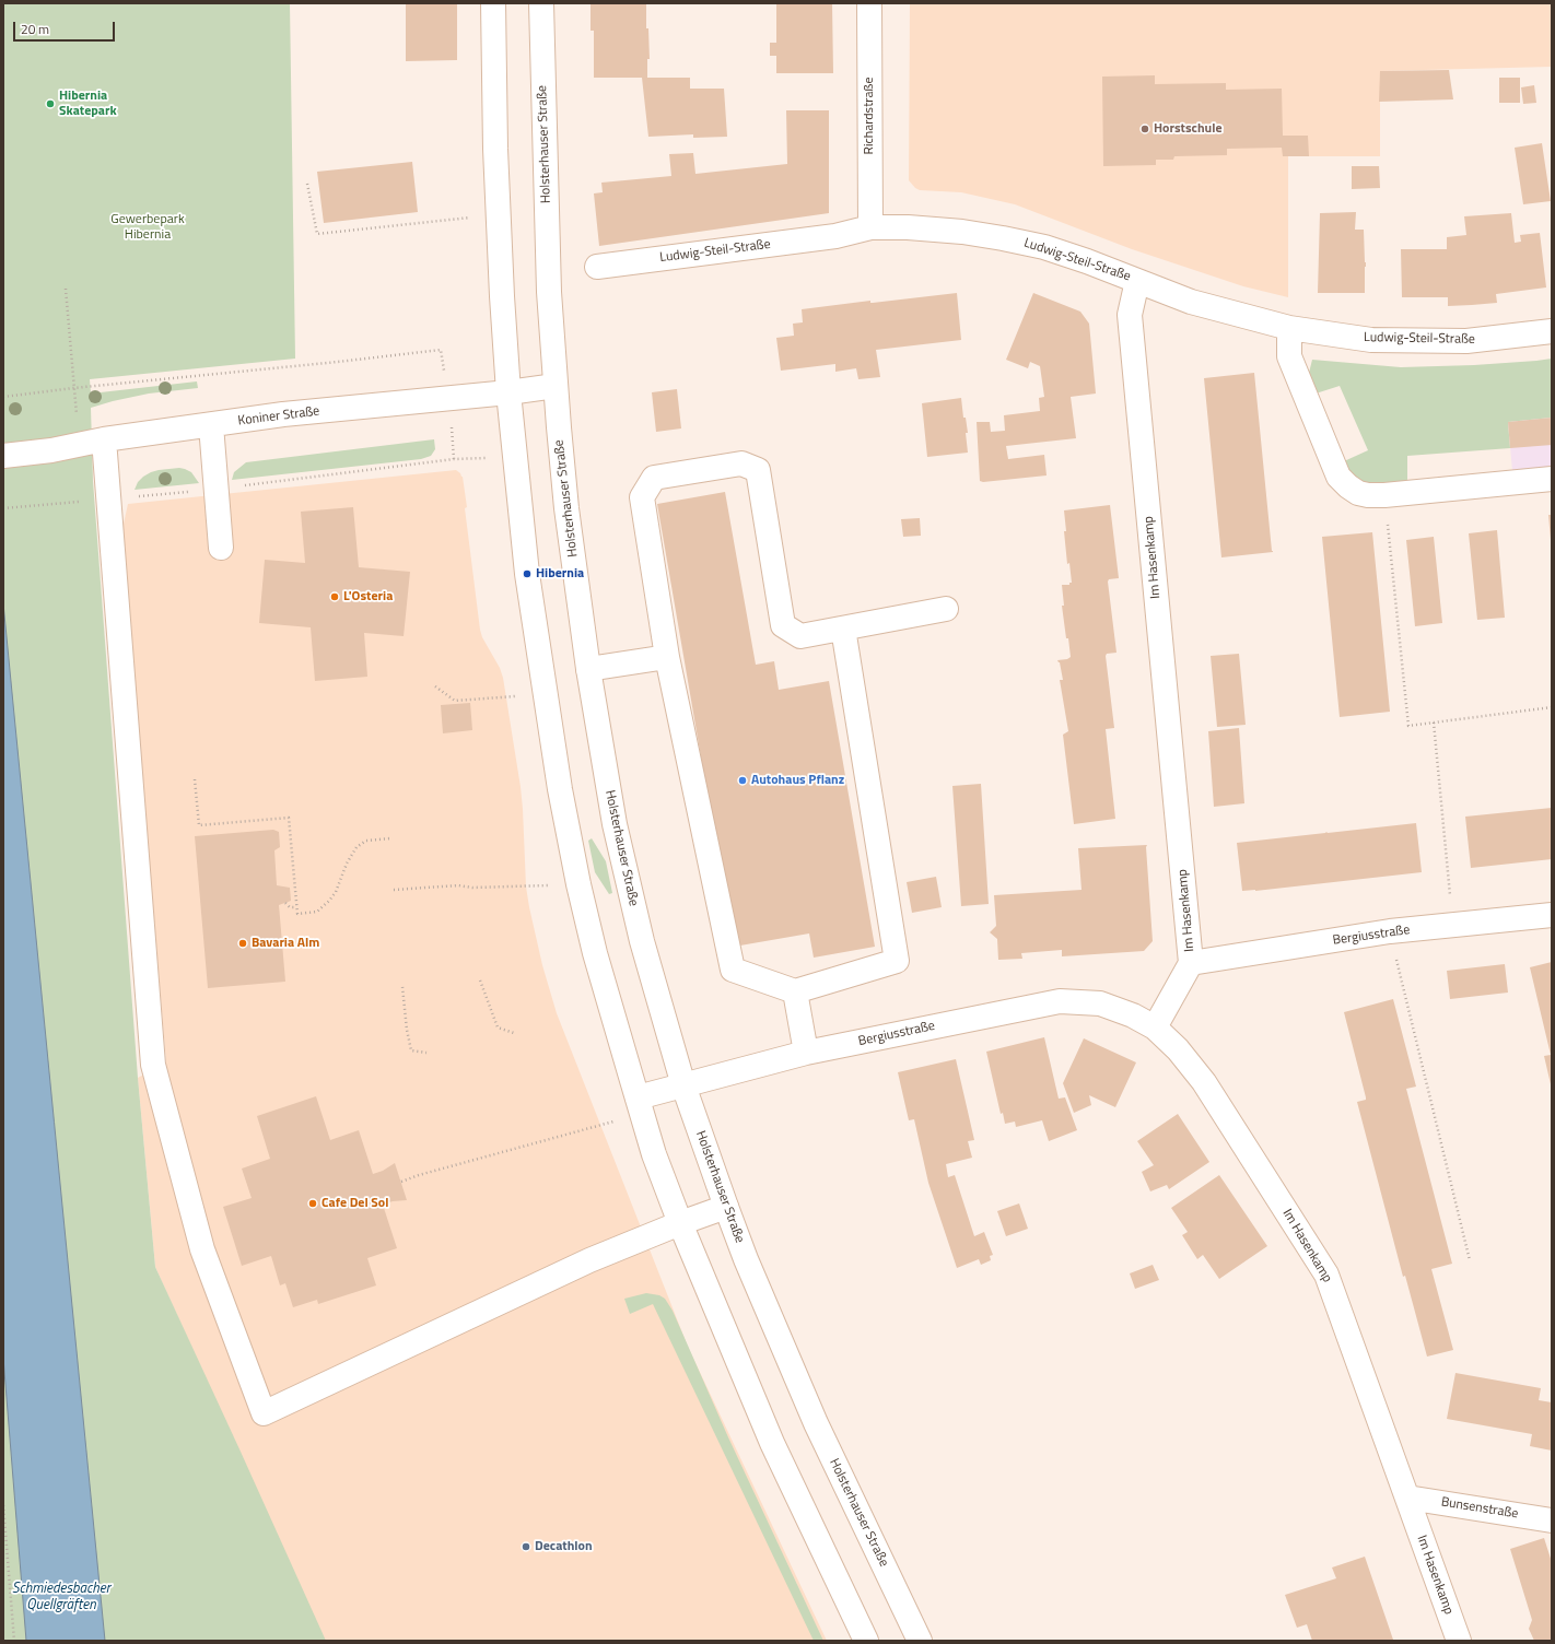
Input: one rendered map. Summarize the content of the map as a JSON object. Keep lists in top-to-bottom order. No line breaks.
{"streets":{"street":["Richardstraße","Holsterhauser Straße","Ludwig-Steil-Straße","Koniner Straße","Im Hasenkamp","Bergiusstraße","Bunsenstraße"]},"crossings":[["Richardstraße","Ludwig-Steil-Straße"],["Holsterhauser Straße","Koniner Straße"],["Holsterhauser Straße","Bergiusstraße"],["Ludwig-Steil-Straße","Im Hasenkamp"],["Im Hasenkamp","Bergiusstraße"],["Im Hasenkamp","Bunsenstraße"]],"water":["Schmiedesbacher Quellgräften"],"parks":["Gewerbepark Hibernia"],"places":["Hibernia Skatepark","Horstschule","Hibernia","L'Osteria","Autohaus Pflanz","Bavaria Alm","Cafe Del Sol","Decathlon"],"scale_bar":"20 m"}
